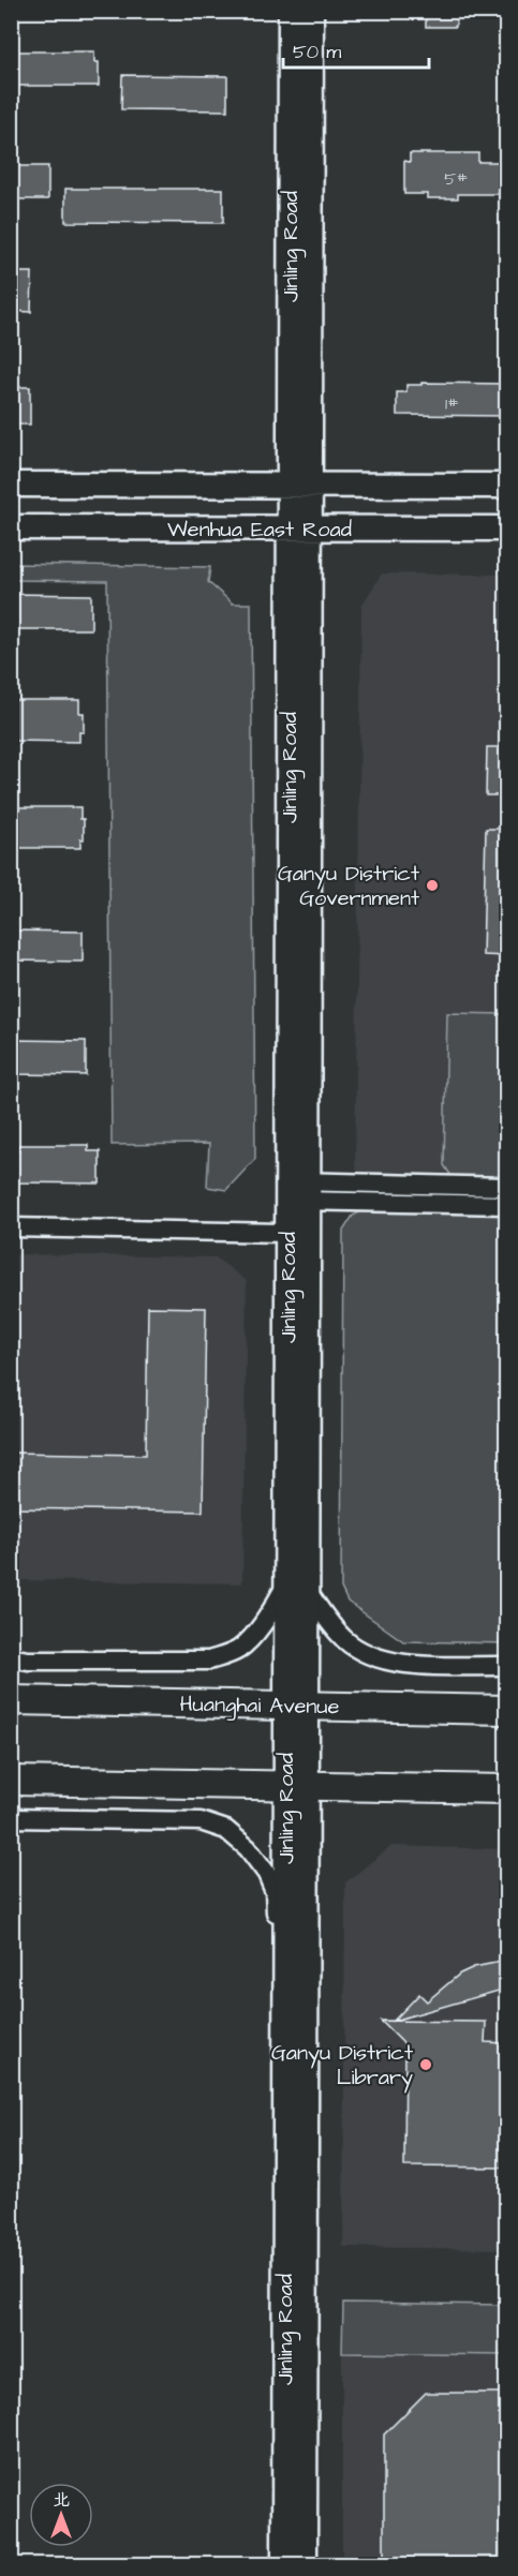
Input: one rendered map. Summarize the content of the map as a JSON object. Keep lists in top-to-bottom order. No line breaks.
{"streets":{"main road":["Huanghai Avenue"],"street":["Jinling Road","Wenhua East Road"]},"crossings":[["Jinling Road","Wenhua East Road"],["Jinling Road","Huanghai Avenue"]],"places":["Ganyu District Government","Ganyu District Library"],"house_numbers":["5#","1#"],"scale_bar":"50 m","north":"top"}
